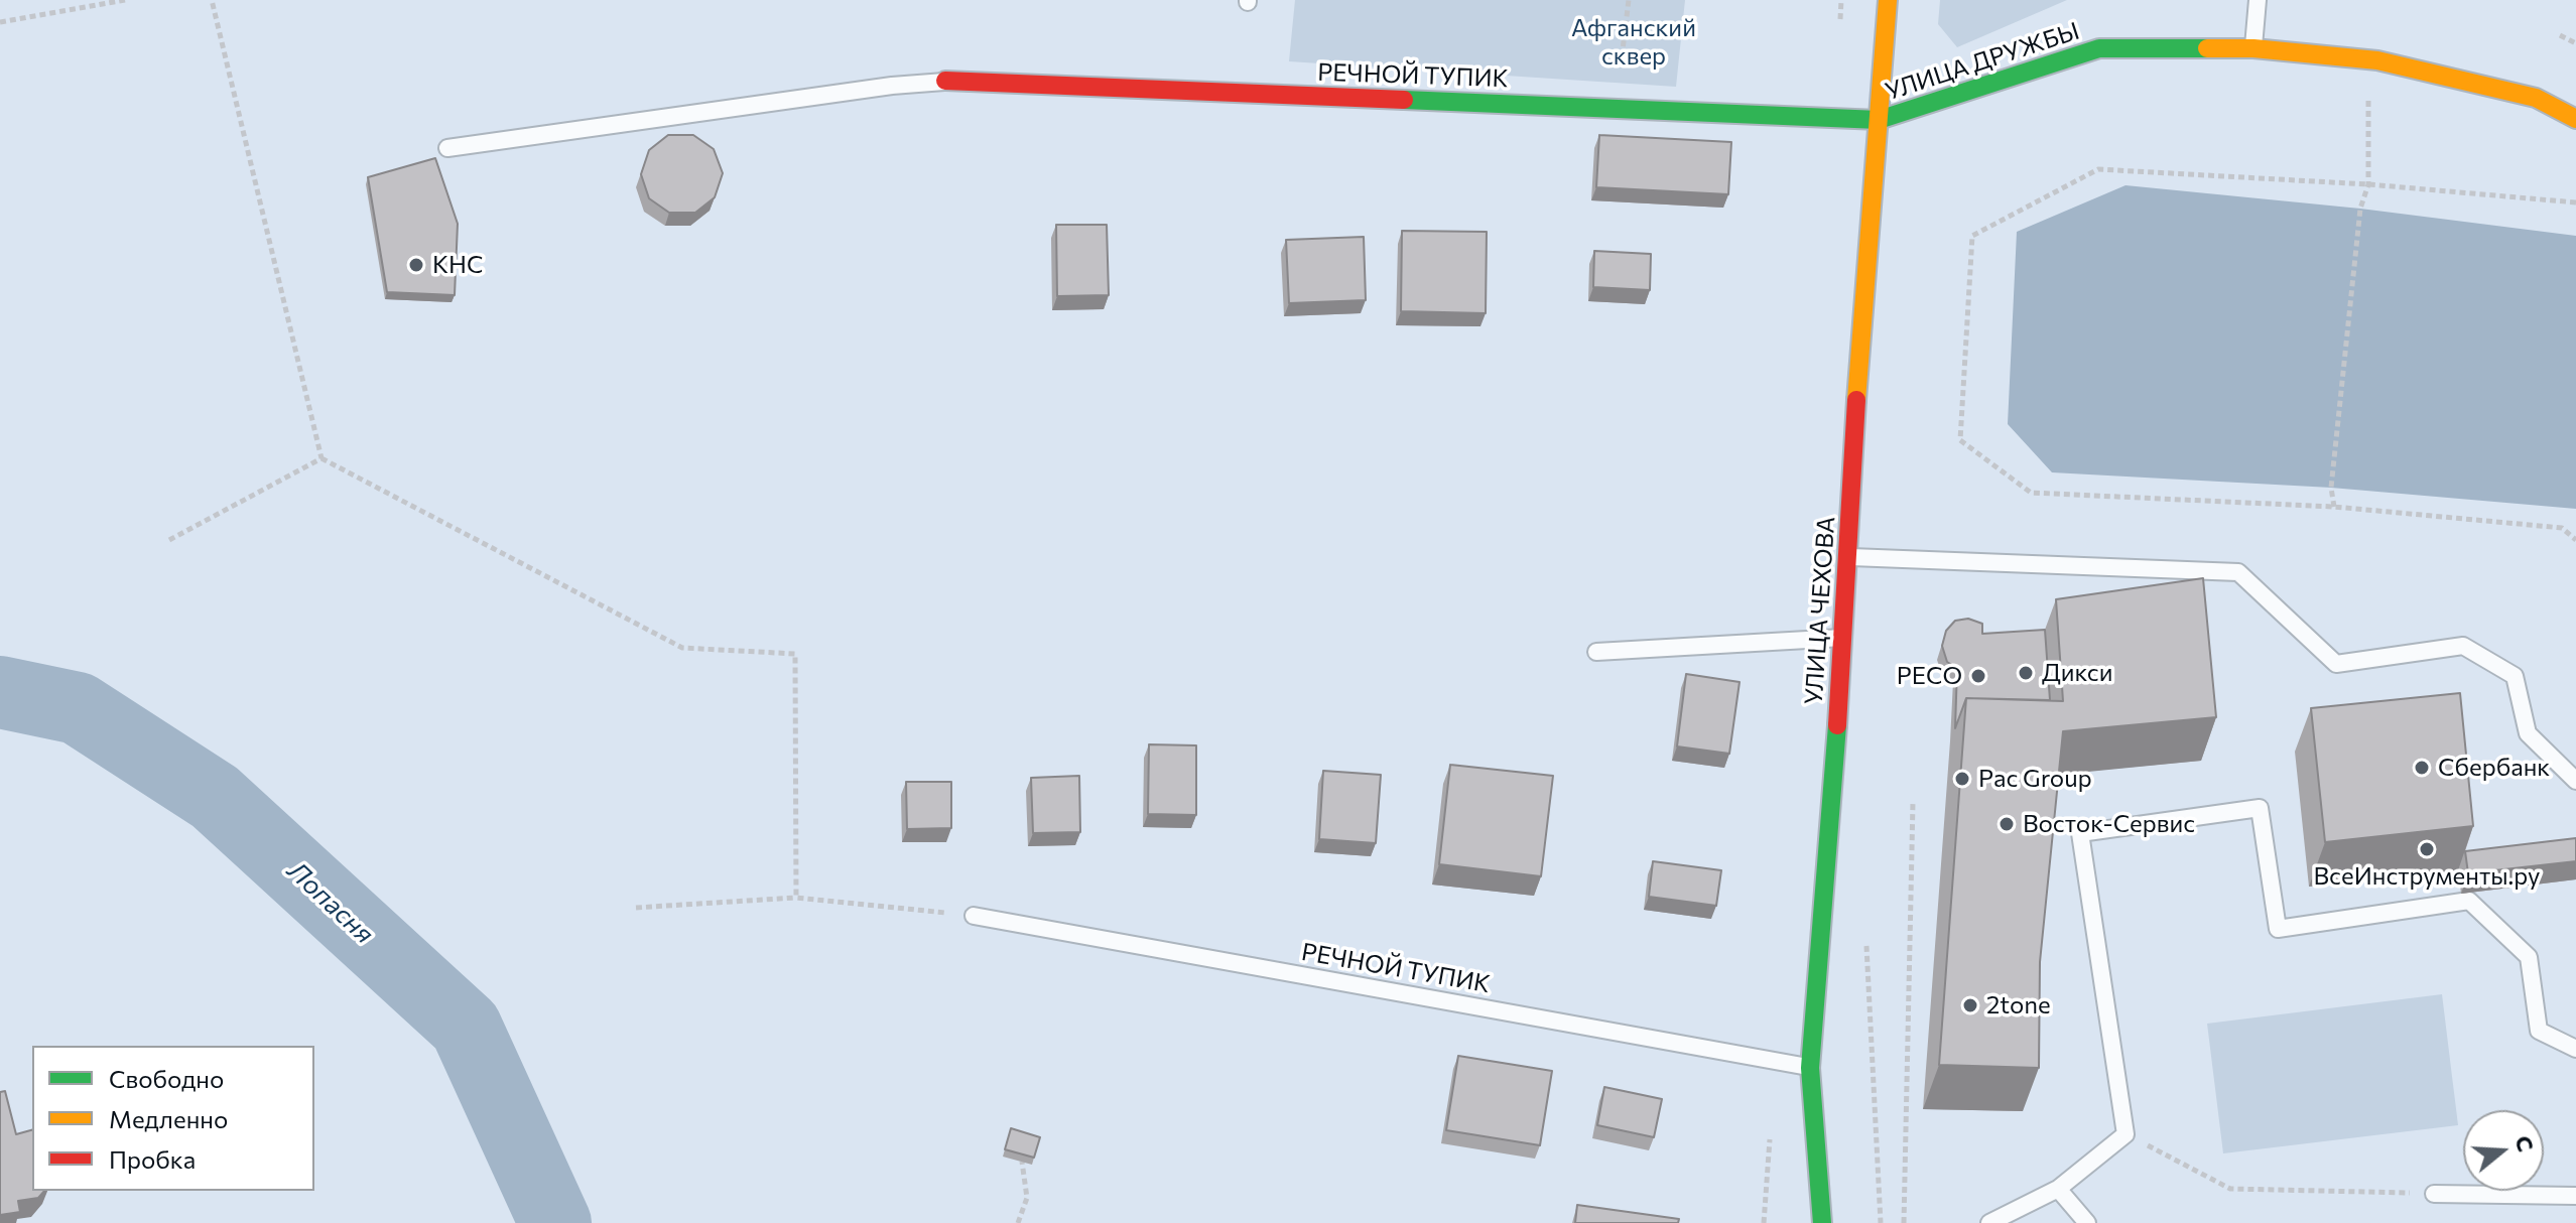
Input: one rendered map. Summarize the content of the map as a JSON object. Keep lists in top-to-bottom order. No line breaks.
{"streets":{"street":["УЛИЦА ДРУЖБЫ","РЕЧНОЙ ТУПИК","УЛИЦА ЧЕХОВА"]},"crossings":[["УЛИЦА ДРУЖБЫ","РЕЧНОЙ ТУПИК"],["УЛИЦА ДРУЖБЫ","УЛИЦА ЧЕХОВА"],["РЕЧНОЙ ТУПИК","УЛИЦА ЧЕХОВА"]],"water":["Лопасня"],"parks":["Афганский сквер"],"places":["КНС","Дикси","РЕСО","Сбербанк","Pac Group","Восток-Сервис","ВсеИнструменты.ру","2tone"],"legend":["Свободно","Медленно","Пробка"],"north":"right"}
